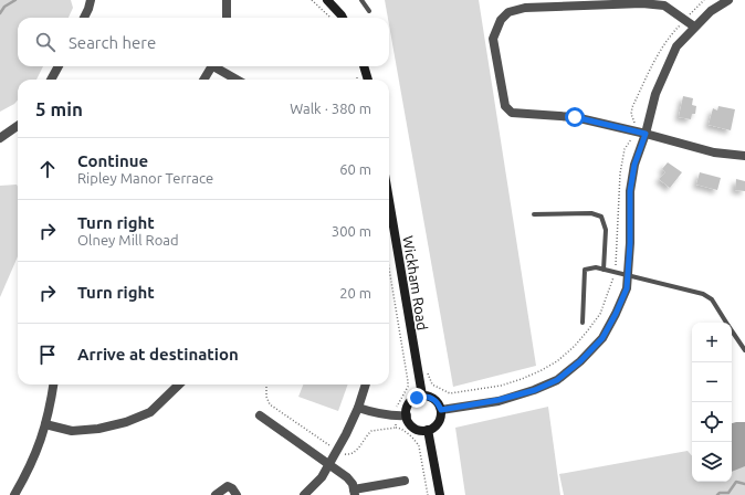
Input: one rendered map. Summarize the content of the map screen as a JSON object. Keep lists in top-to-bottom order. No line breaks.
{"streets":{"street":["Wickham Road"]},"page":{"search":"Search here","heading":["5 min","Walk · 380 m"],"list":[["Continue","Ripley Manor Terrace","60 m"],["Turn right","Olney Mill Road","300 m"],["Turn right","20 m"],"Arrive at destination"],"map_buttons":["+","−"]}}
